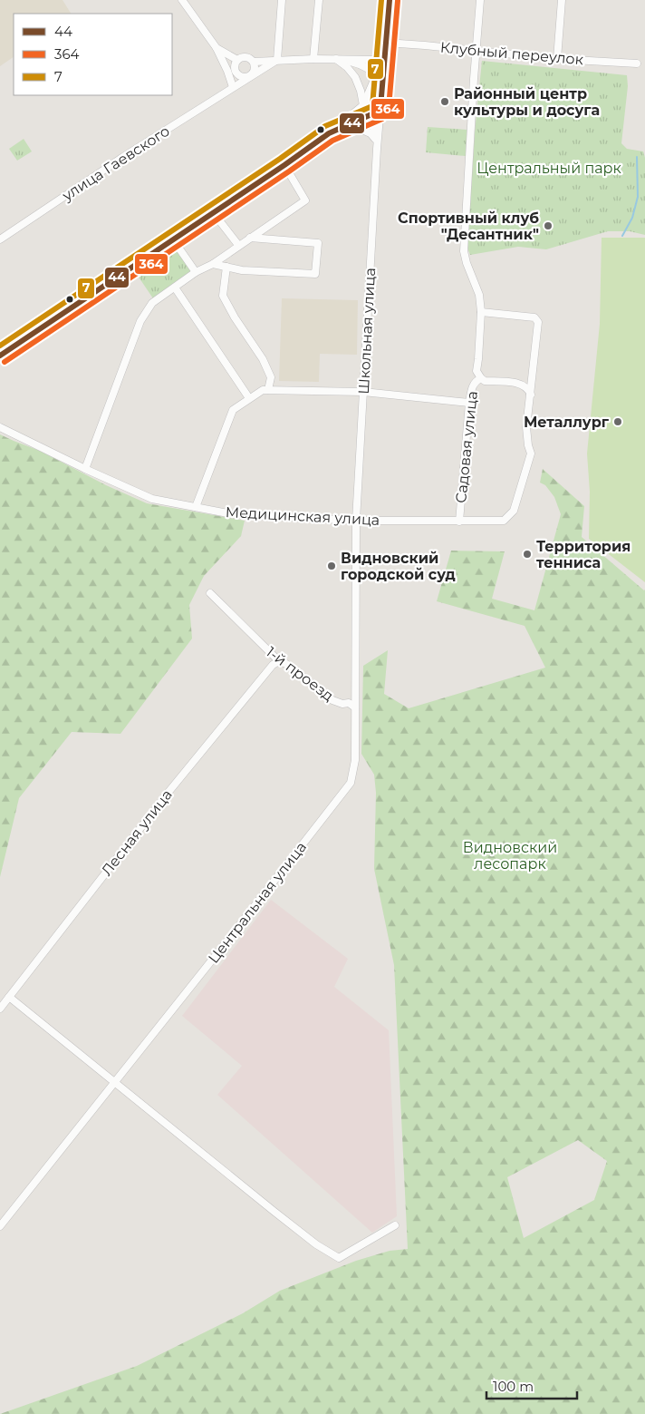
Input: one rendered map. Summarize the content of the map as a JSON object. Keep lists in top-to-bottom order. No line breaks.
{"streets":{"street":["Клубный переулок","улица Гаевского","Школьная улица","Садовая улица","Медицинская улица","1-й проезд","Лесная улица","Центральная улица"]},"crossings":[["Клубный переулок","Садовая улица"],["Школьная улица","Медицинская улица"],["Школьная улица","Центральная улица"],["Садовая улица","Медицинская улица"],["Медицинская улица","Центральная улица"],["1-й проезд","Лесная улица"],["1-й проезд","Центральная улица"]],"parks":["Центральный парк","Видновский лесопарк"],"places":["Районный центр культуры и досуга","Спортивный клуб \"Десантник\"","Металлург","Территория тенниса","Видновский городской суд"],"lines":["transit line 44","transit line 7","transit line 364"],"legend":["44","364","7"],"scale_bar":"100 m"}
